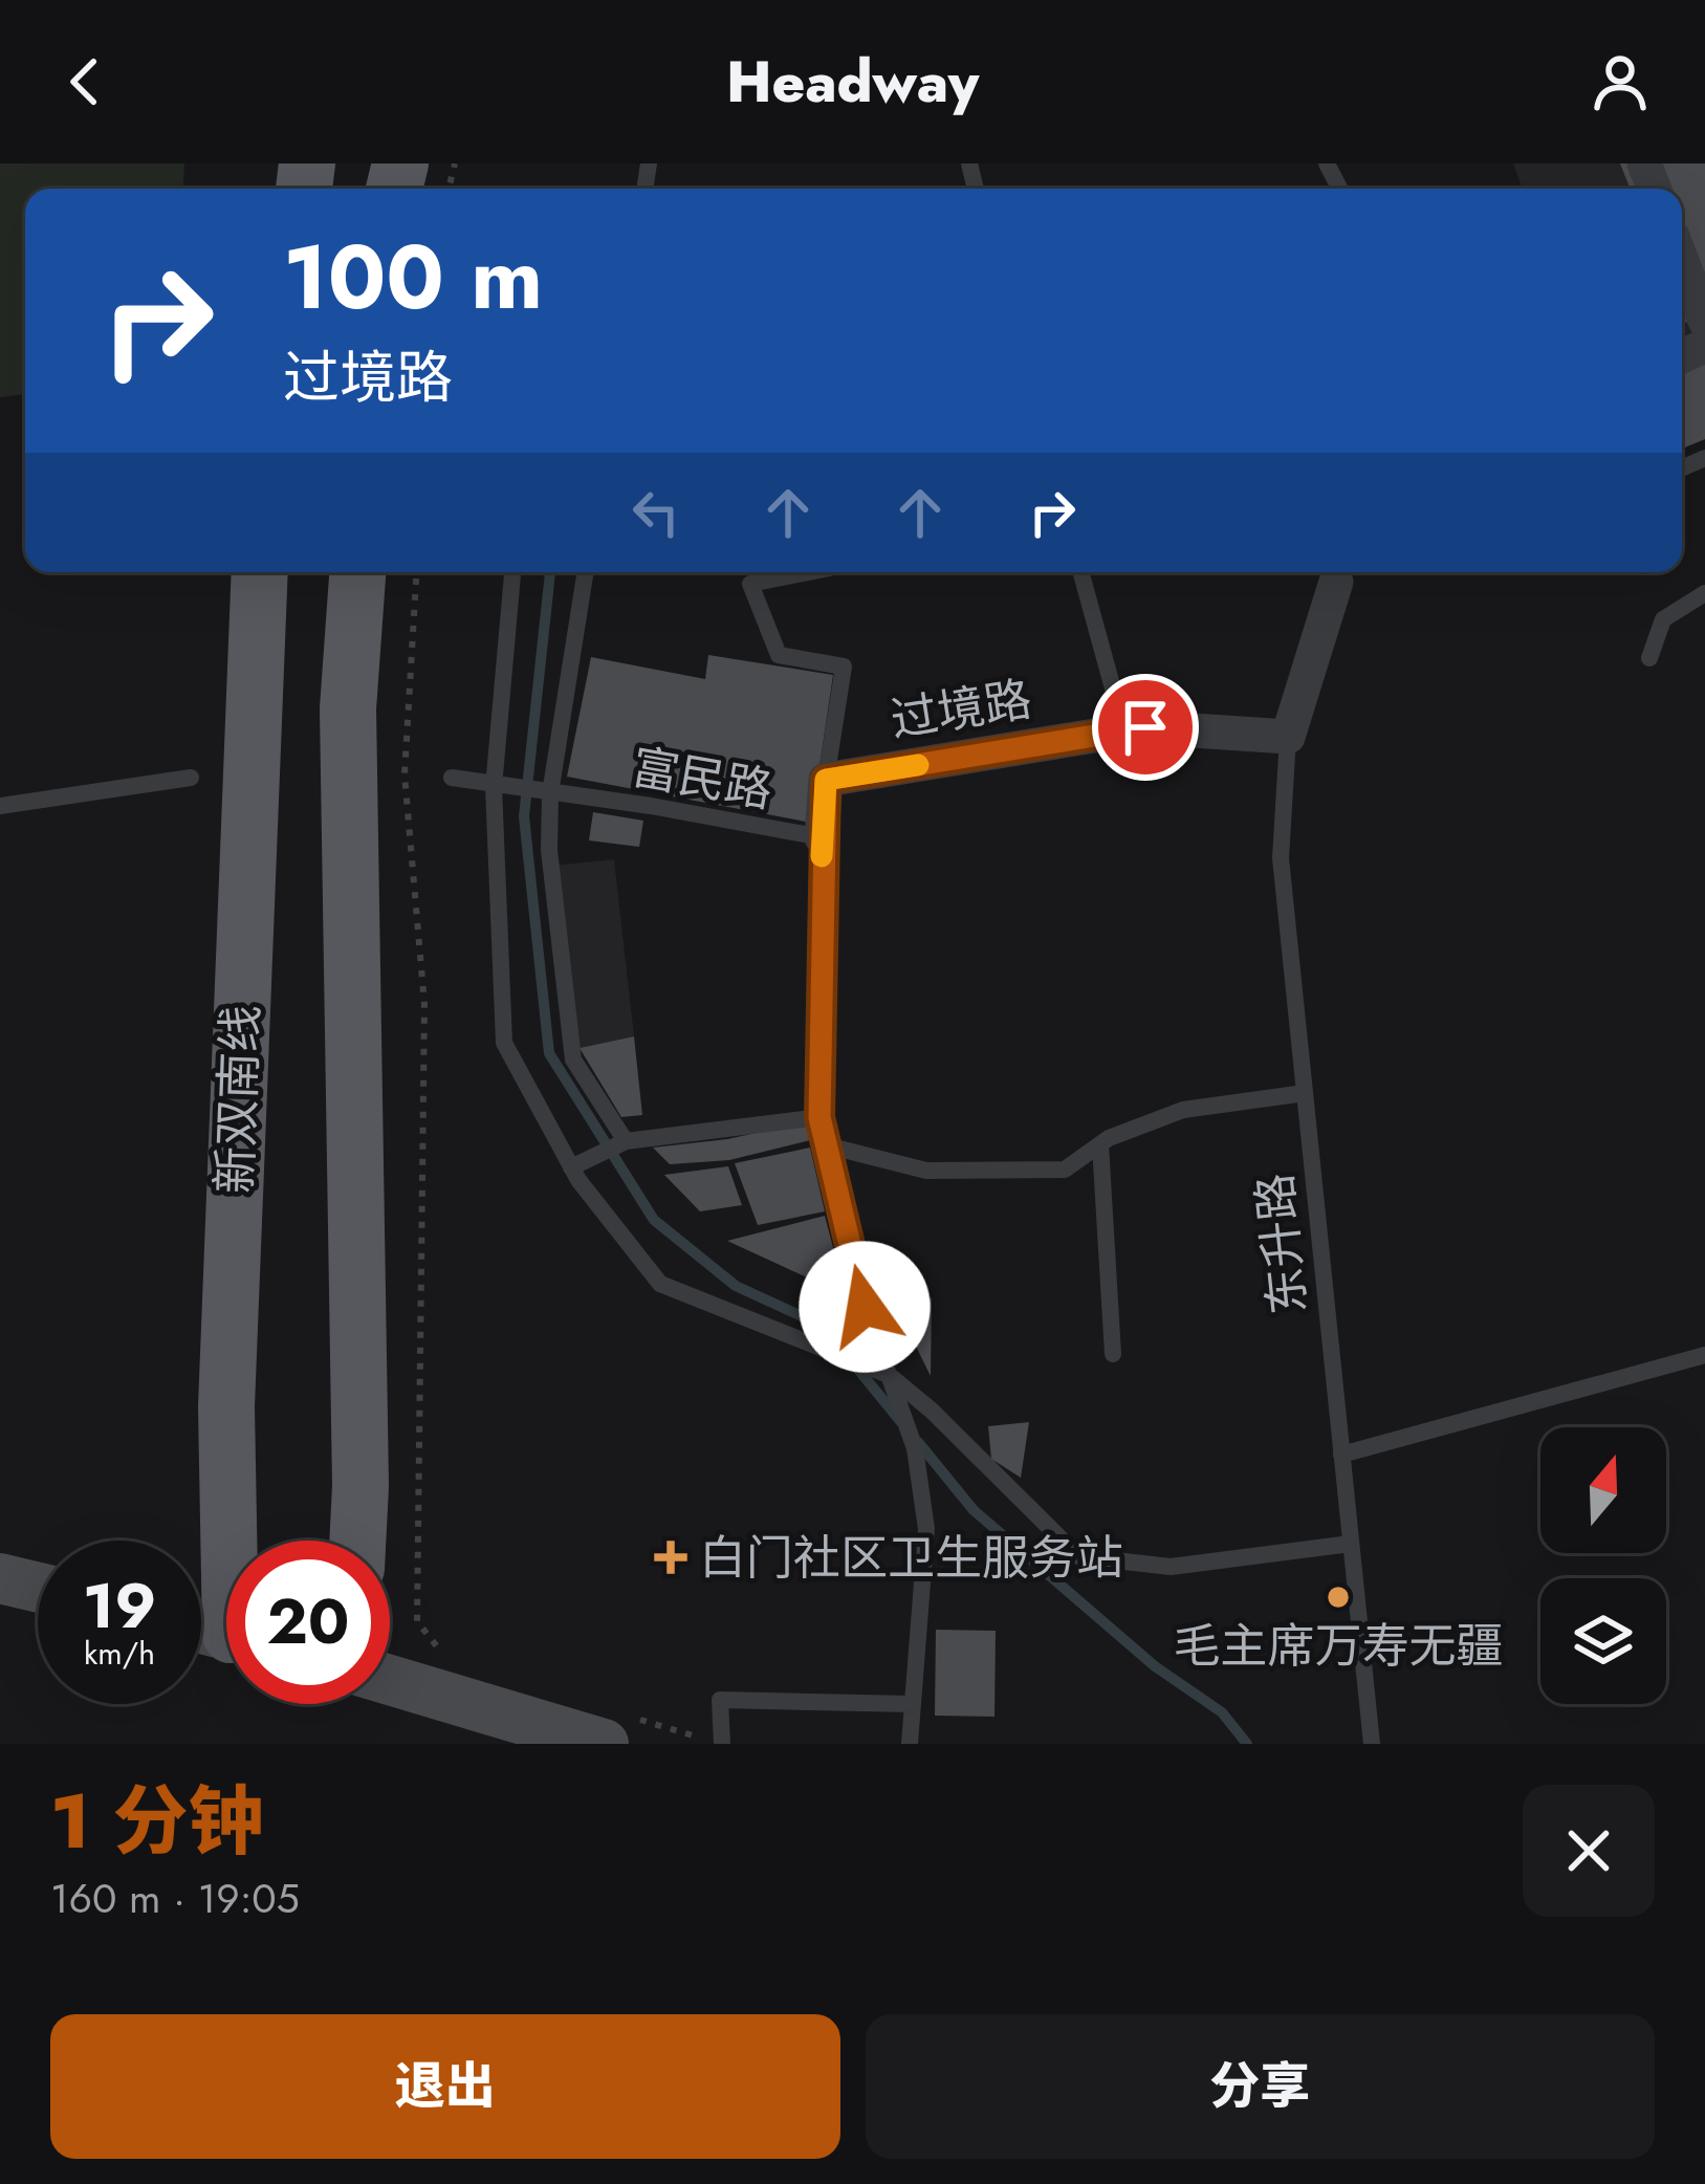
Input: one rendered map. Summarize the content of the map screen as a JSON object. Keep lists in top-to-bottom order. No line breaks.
{"streets":{"main road":["新双南线"],"street":["过境路"],"lane":["富民路","东升路"]},"crossings":[["过境路","东升路"]],"places":{"health":["白门社区卫生服务站"],"other":["毛主席万寿无疆"]},"north":"top","page":{"header":"Headway","turn":["100 m","过境路"],"speed":"19 km/h","limit":"20","heading":["1 分钟","160 m · 19:05"],"buttons":["退出","分享"]}}
